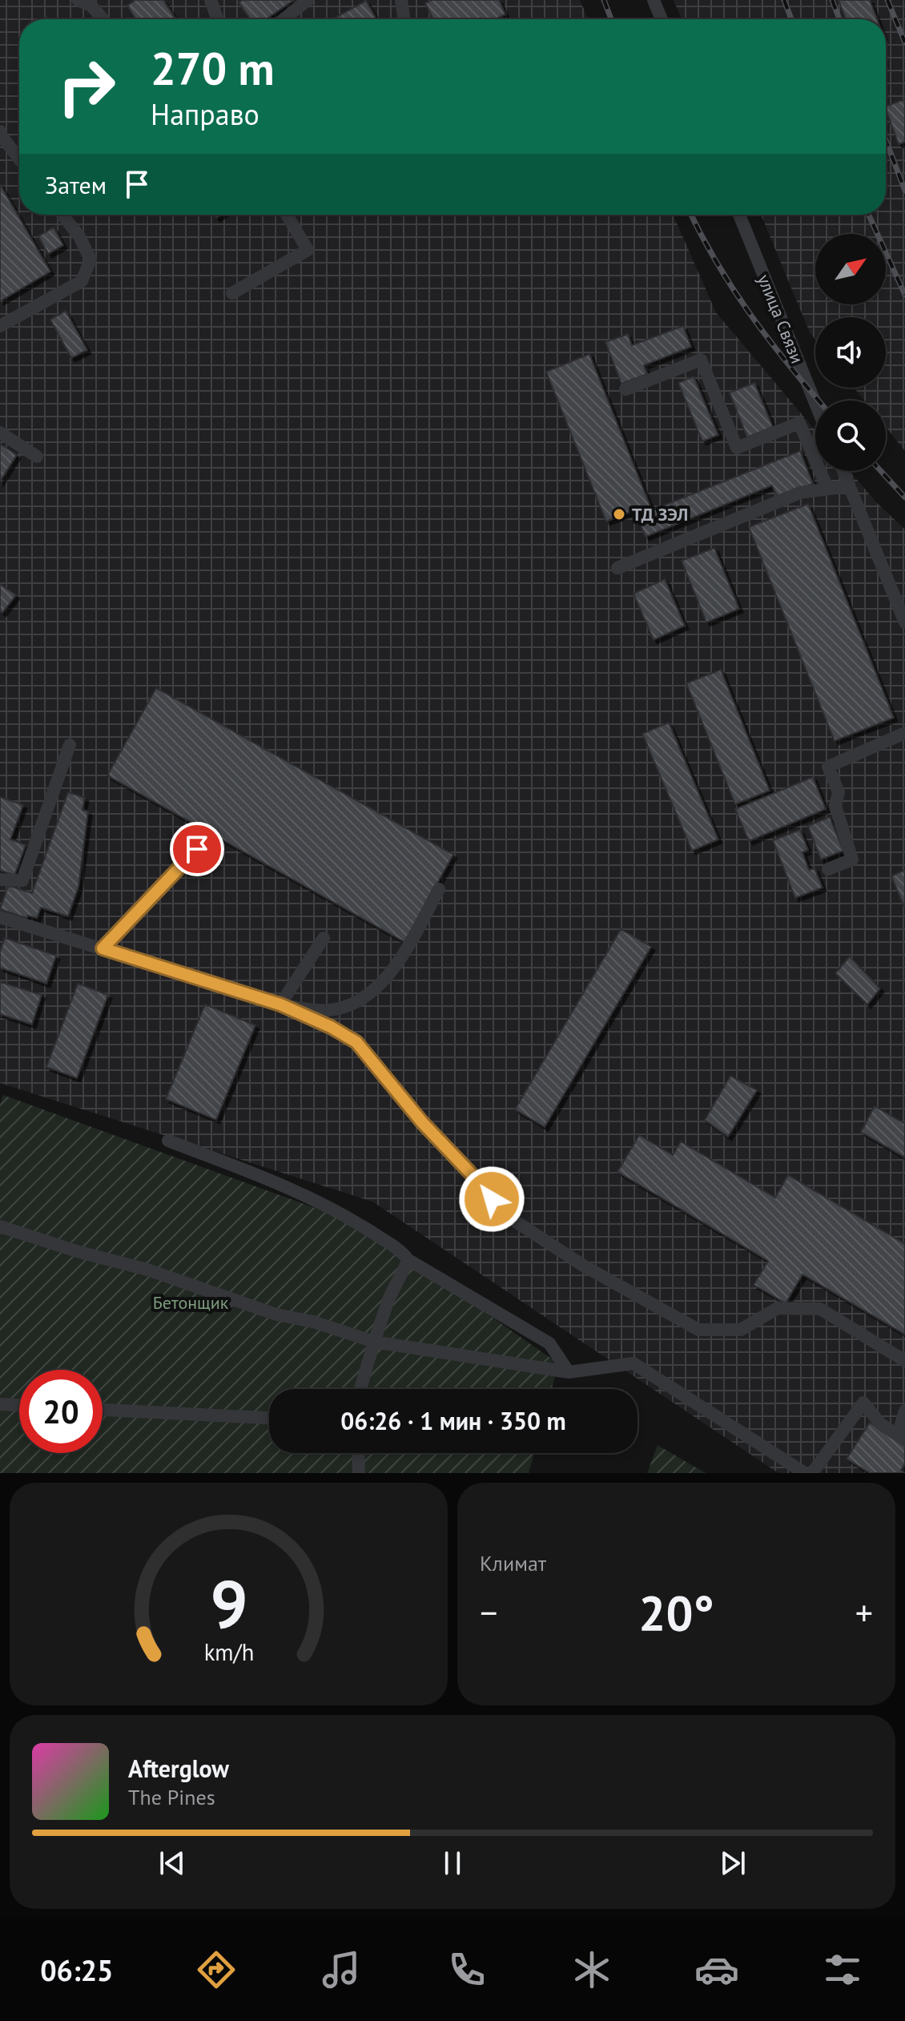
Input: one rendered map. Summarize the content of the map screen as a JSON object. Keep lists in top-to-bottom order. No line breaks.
{"streets":{"street":["улица Связи"]},"parks":["Бетонщик"],"places":["ТД ЗЭЛ"],"north":"top right","page":{"turn":["270 m","Направо"],"then":"Затем","limit":"20","trip":"06:26 · 1 мин · 350 m","tile":"Климат","heat":["−","20°","+"],"song":["Afterglow","The Pines"],"tabs":"06:25","gauge":["9","km/h"]}}
